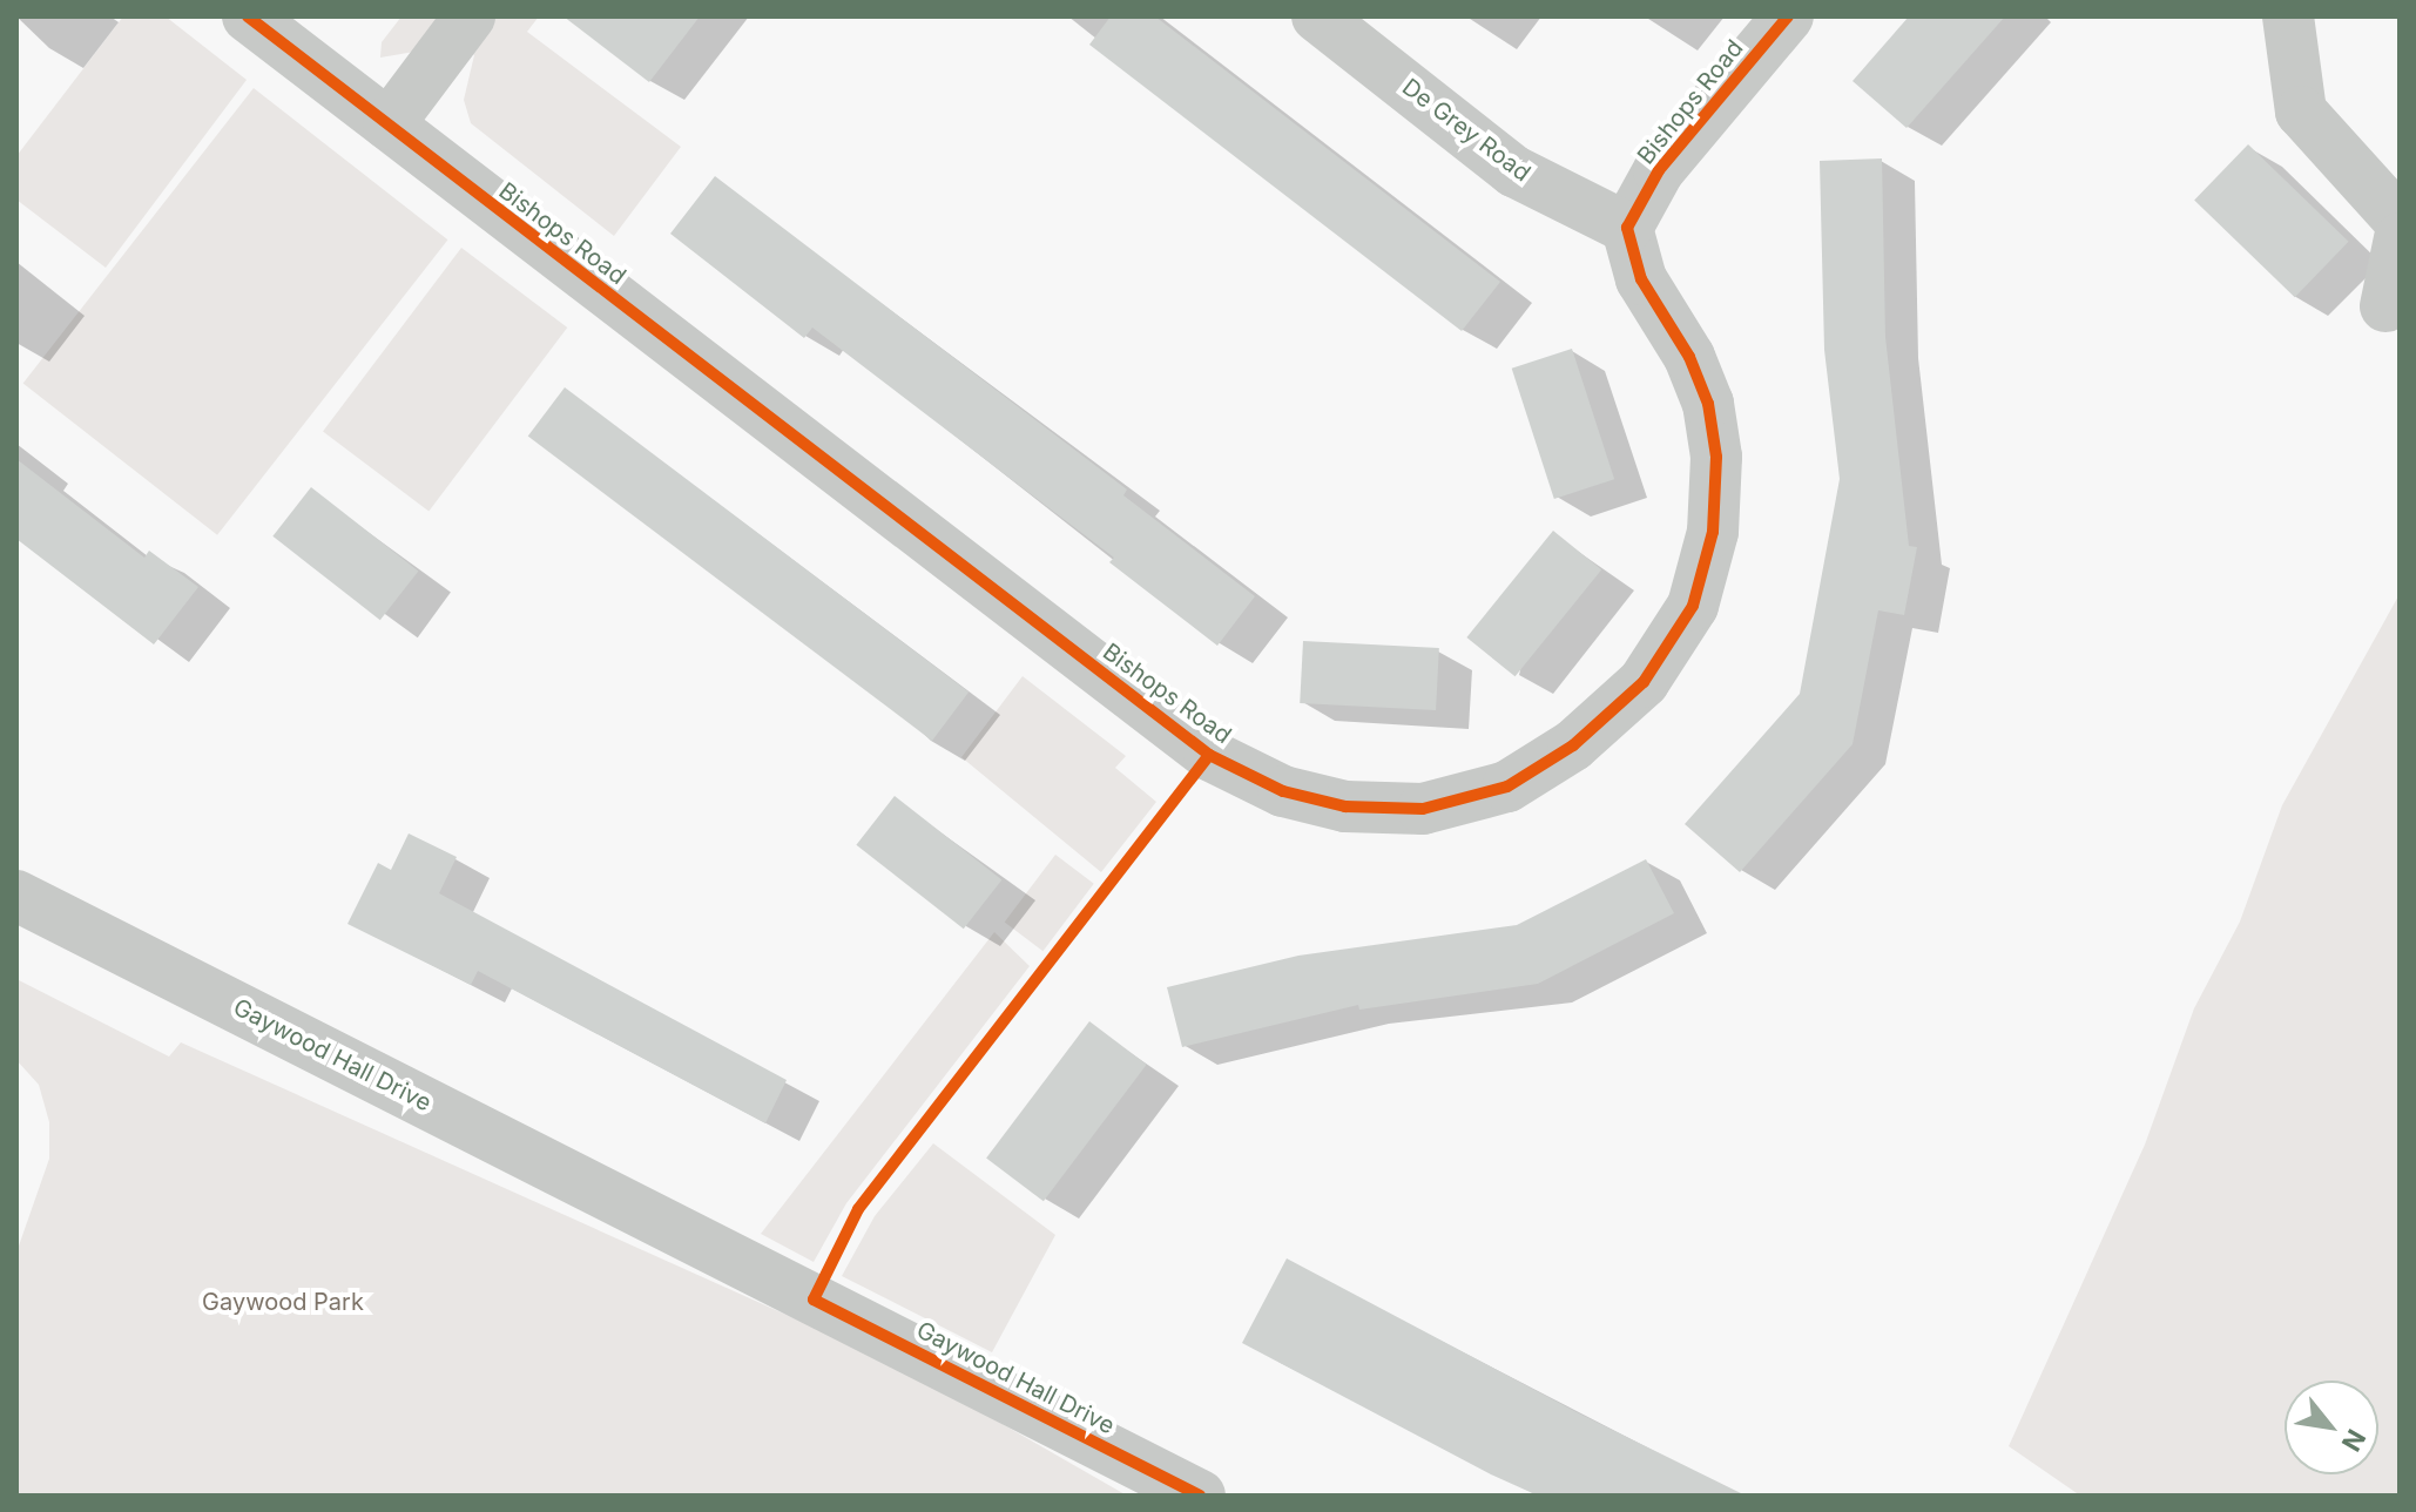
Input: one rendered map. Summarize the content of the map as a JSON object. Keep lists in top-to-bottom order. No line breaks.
{"streets":{"street":["Bishops Road","De Grey Road","Gaywood Hall Drive"]},"crossings":[["Bishops Road","De Grey Road"]],"parks":["Gaywood Park"],"north":"bottom right"}
